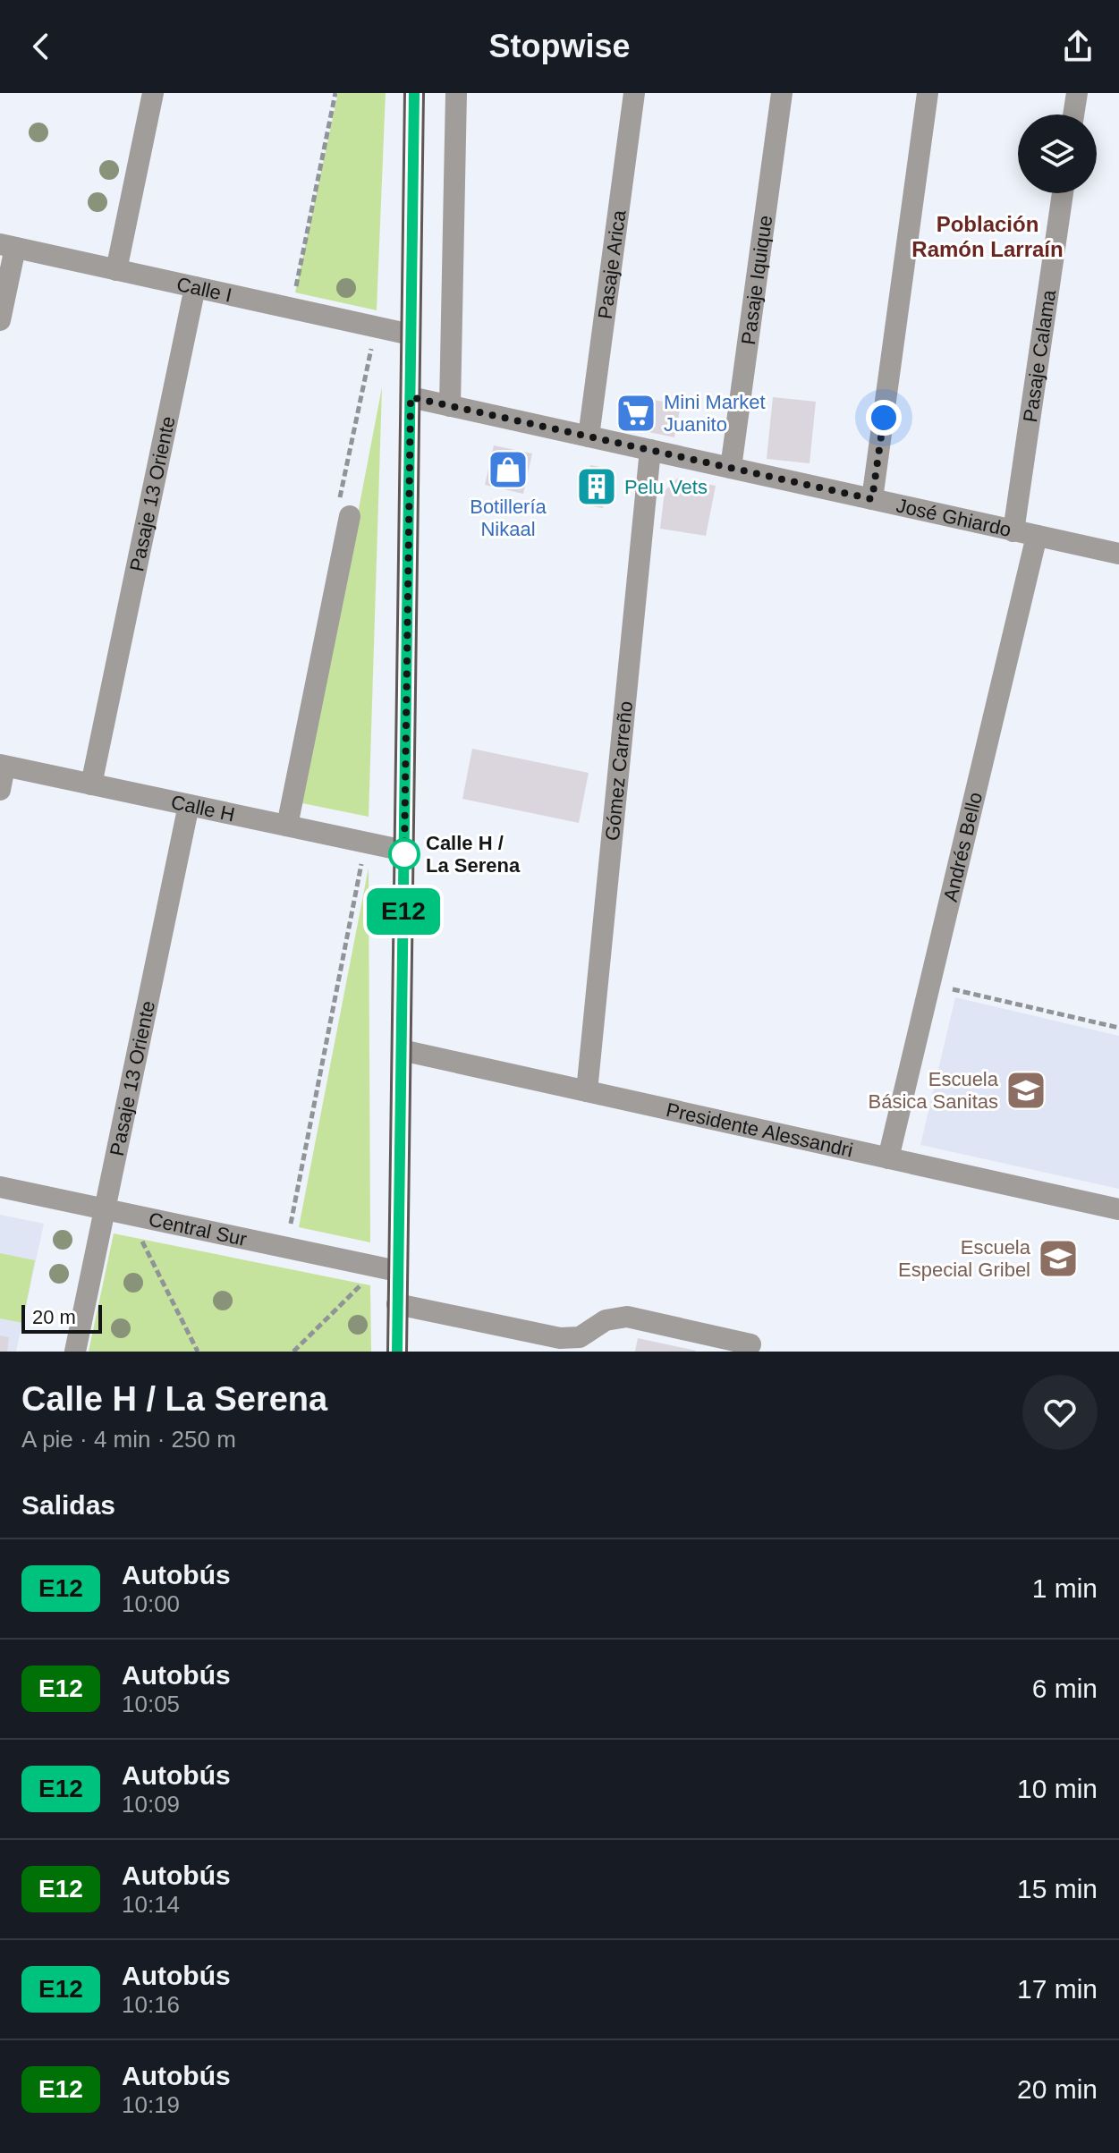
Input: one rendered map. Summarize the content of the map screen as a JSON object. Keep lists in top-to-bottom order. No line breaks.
{"streets":{"street":["Pasaje Arica","Pasaje Iquique","Calle I","Pasaje Calama","Pasaje 13 Oriente","José Ghiardo","Gómez Carreño","Calle H","Andrés Bello","Presidente Alessandri","Central Sur"]},"crossings":[["Pasaje Arica","José Ghiardo"],["Pasaje Iquique","José Ghiardo"],["Calle I","Pasaje 13 Oriente"],["Pasaje Calama","José Ghiardo"],["Pasaje 13 Oriente","Calle H"],["Pasaje 13 Oriente","Central Sur"],["José Ghiardo","Gómez Carreño"],["José Ghiardo","Andrés Bello"],["Gómez Carreño","Presidente Alessandri"],["Andrés Bello","Presidente Alessandri"]],"districts":["Población Ramón Larraín"],"places":{"supermarket":["Mini Market Juanito"],"shop":["Botillería Nikaal"],"building":["Pelu Vets"],"other":["Calle H / La Serena"],"school or university":["Escuela Básica Sanitas","Escuela Especial Gribel"]},"lines":["bus line E12"],"scale_bar":"20 m","page":{"header":"Stopwise","on_map":"E12","scale":"20 m","heading":[["Calle H / La Serena","A pie · 4 min · 250 m"],"Salidas"],"list":[{"mark":"E12","name":"Autobús","note":"10:00","value":"1 min"},{"mark":"E12","name":"Autobús","note":"10:05","value":"6 min"},{"mark":"E12","name":"Autobús","note":"10:09","value":"10 min"},{"mark":"E12","name":"Autobús","note":"10:14","value":"15 min"},{"mark":"E12","name":"Autobús","note":"10:16","value":"17 min"},{"mark":"E12","name":"Autobús","note":"10:19","value":"20 min"}]}}
